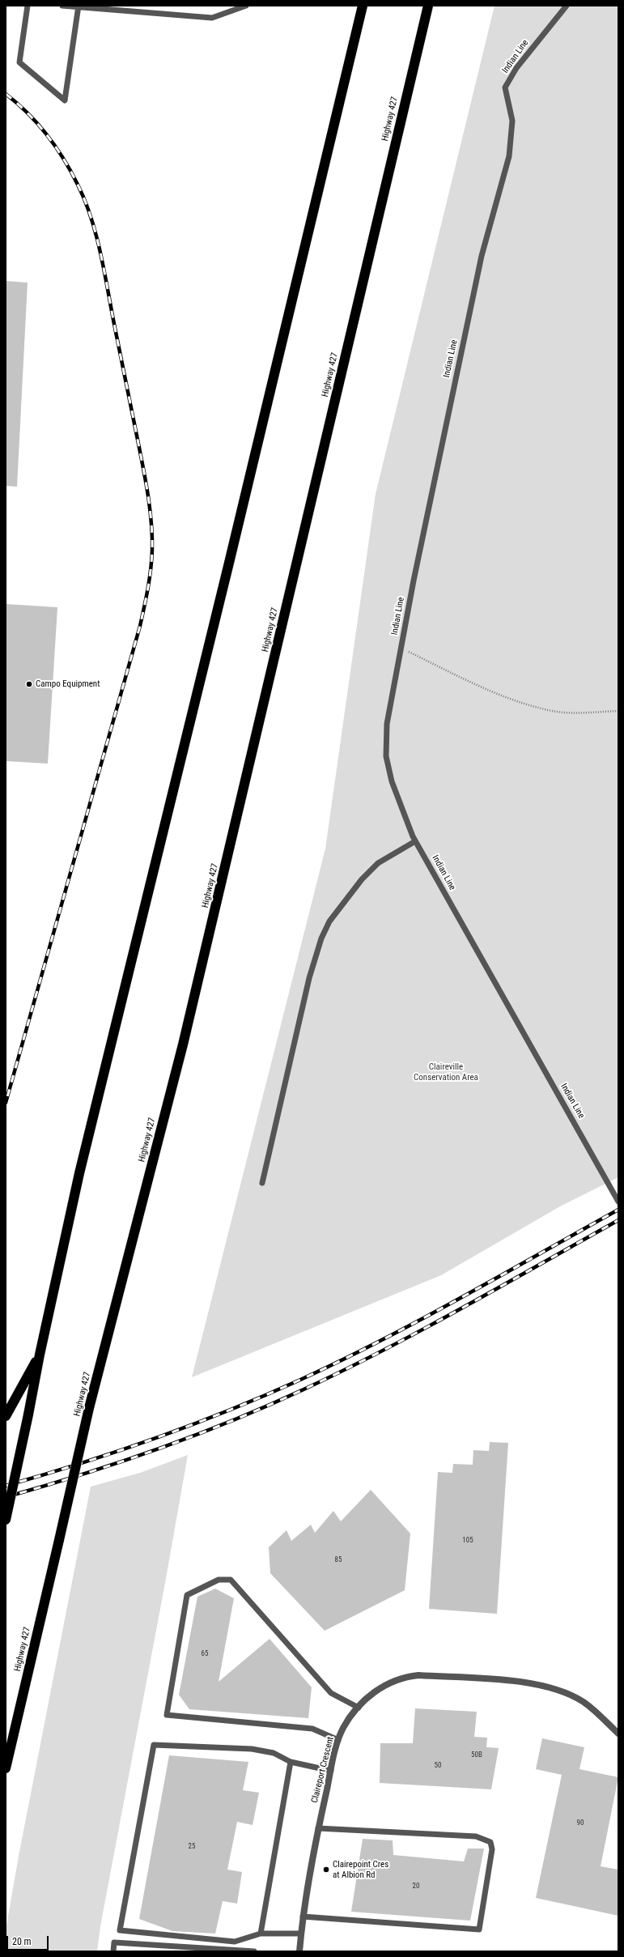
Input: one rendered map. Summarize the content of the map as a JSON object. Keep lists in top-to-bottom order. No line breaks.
{"streets":{"highway":["Highway 427"],"street":["Claireport Crescent"],"lane":["Indian Line"]},"parks":["Claireville Conservation Area"],"places":["Campo Equipment","Clairepoint Cres at Albion Rd"],"house_numbers":["105","85","65","50B","50","90","25","20"],"scale_bar":"20 m"}
